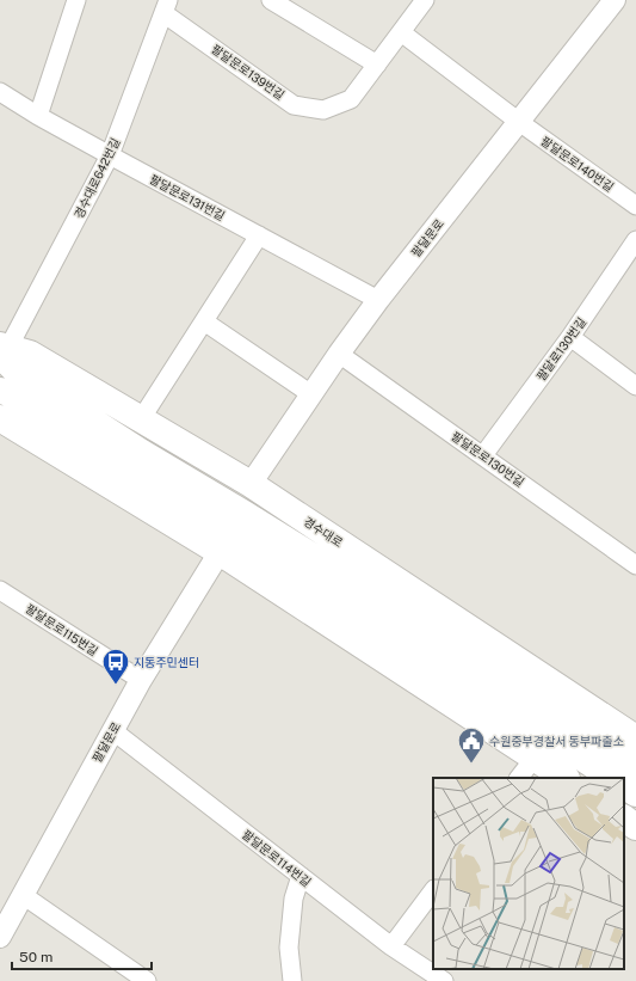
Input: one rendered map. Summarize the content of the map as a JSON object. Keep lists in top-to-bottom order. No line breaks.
{"streets":{"main road":["경수대로"],"street":["팔달문로139번길","팔달문로140번길","경수대로642번길","팔달문로131번길","팔달문로","팔달로130번길","팔달문로130번길","팔달문로115번길","팔달문로114번길"]},"crossings":[["팔달문로139번길","경수대로642번길"],["팔달문로140번길","팔달문로"],["경수대로642번길","팔달문로131번길"],["경수대로642번길","경수대로"],["팔달문로131번길","팔달문로"],["팔달문로","팔달문로130번길"],["팔달문로","경수대로"],["팔달문로","팔달문로115번길"],["팔달문로","팔달문로114번길"],["팔달로130번길","팔달문로130번길"]],"places":{"bus stop":["지동주민센터"],"public building":["수원중부경찰서 동부파출소"]},"scale_bar":"50 m"}
